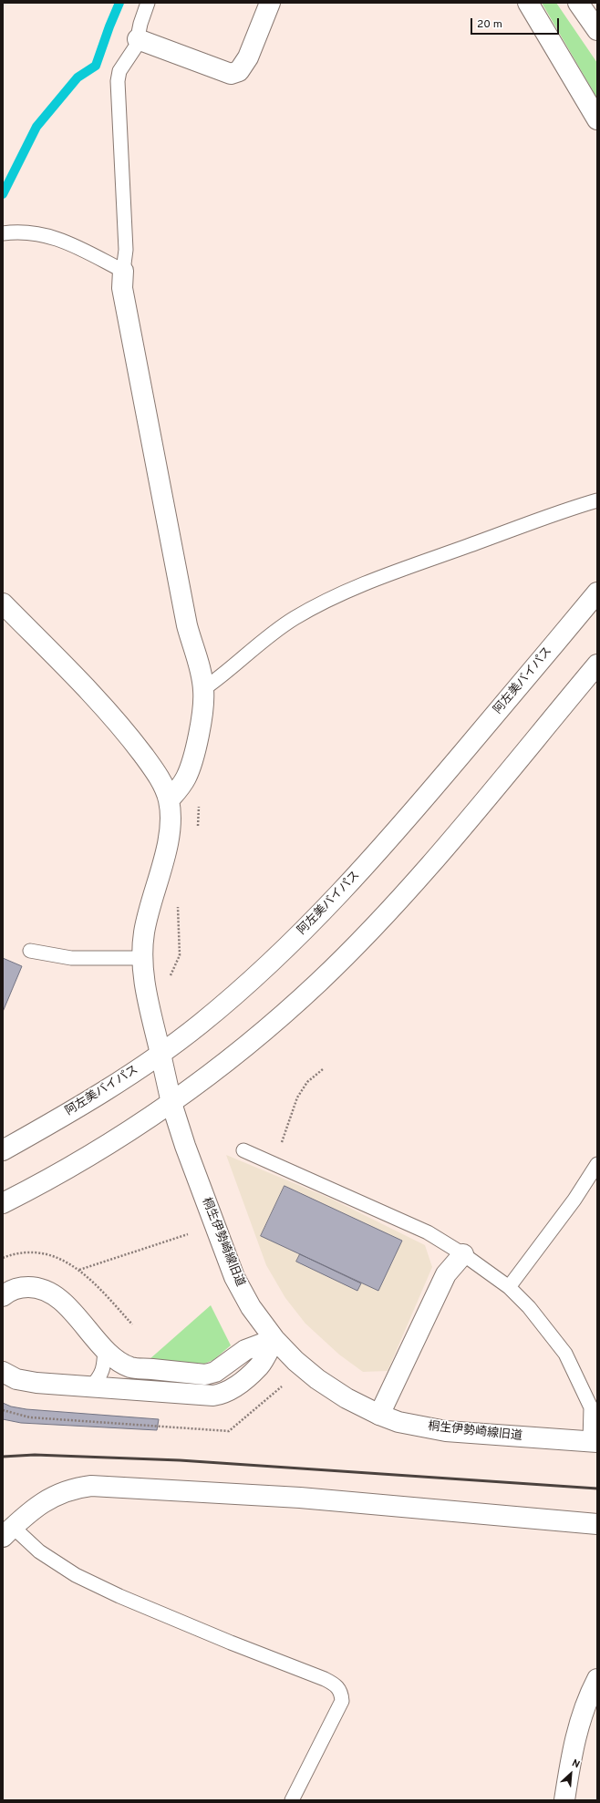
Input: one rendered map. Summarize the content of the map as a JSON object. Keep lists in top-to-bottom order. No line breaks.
{"streets":{"main road":["阿左美バイパス","桐生伊勢崎線旧道"]},"crossings":[["阿左美バイパス","桐生伊勢崎線旧道"]],"scale_bar":"20 m","north":"top right"}
